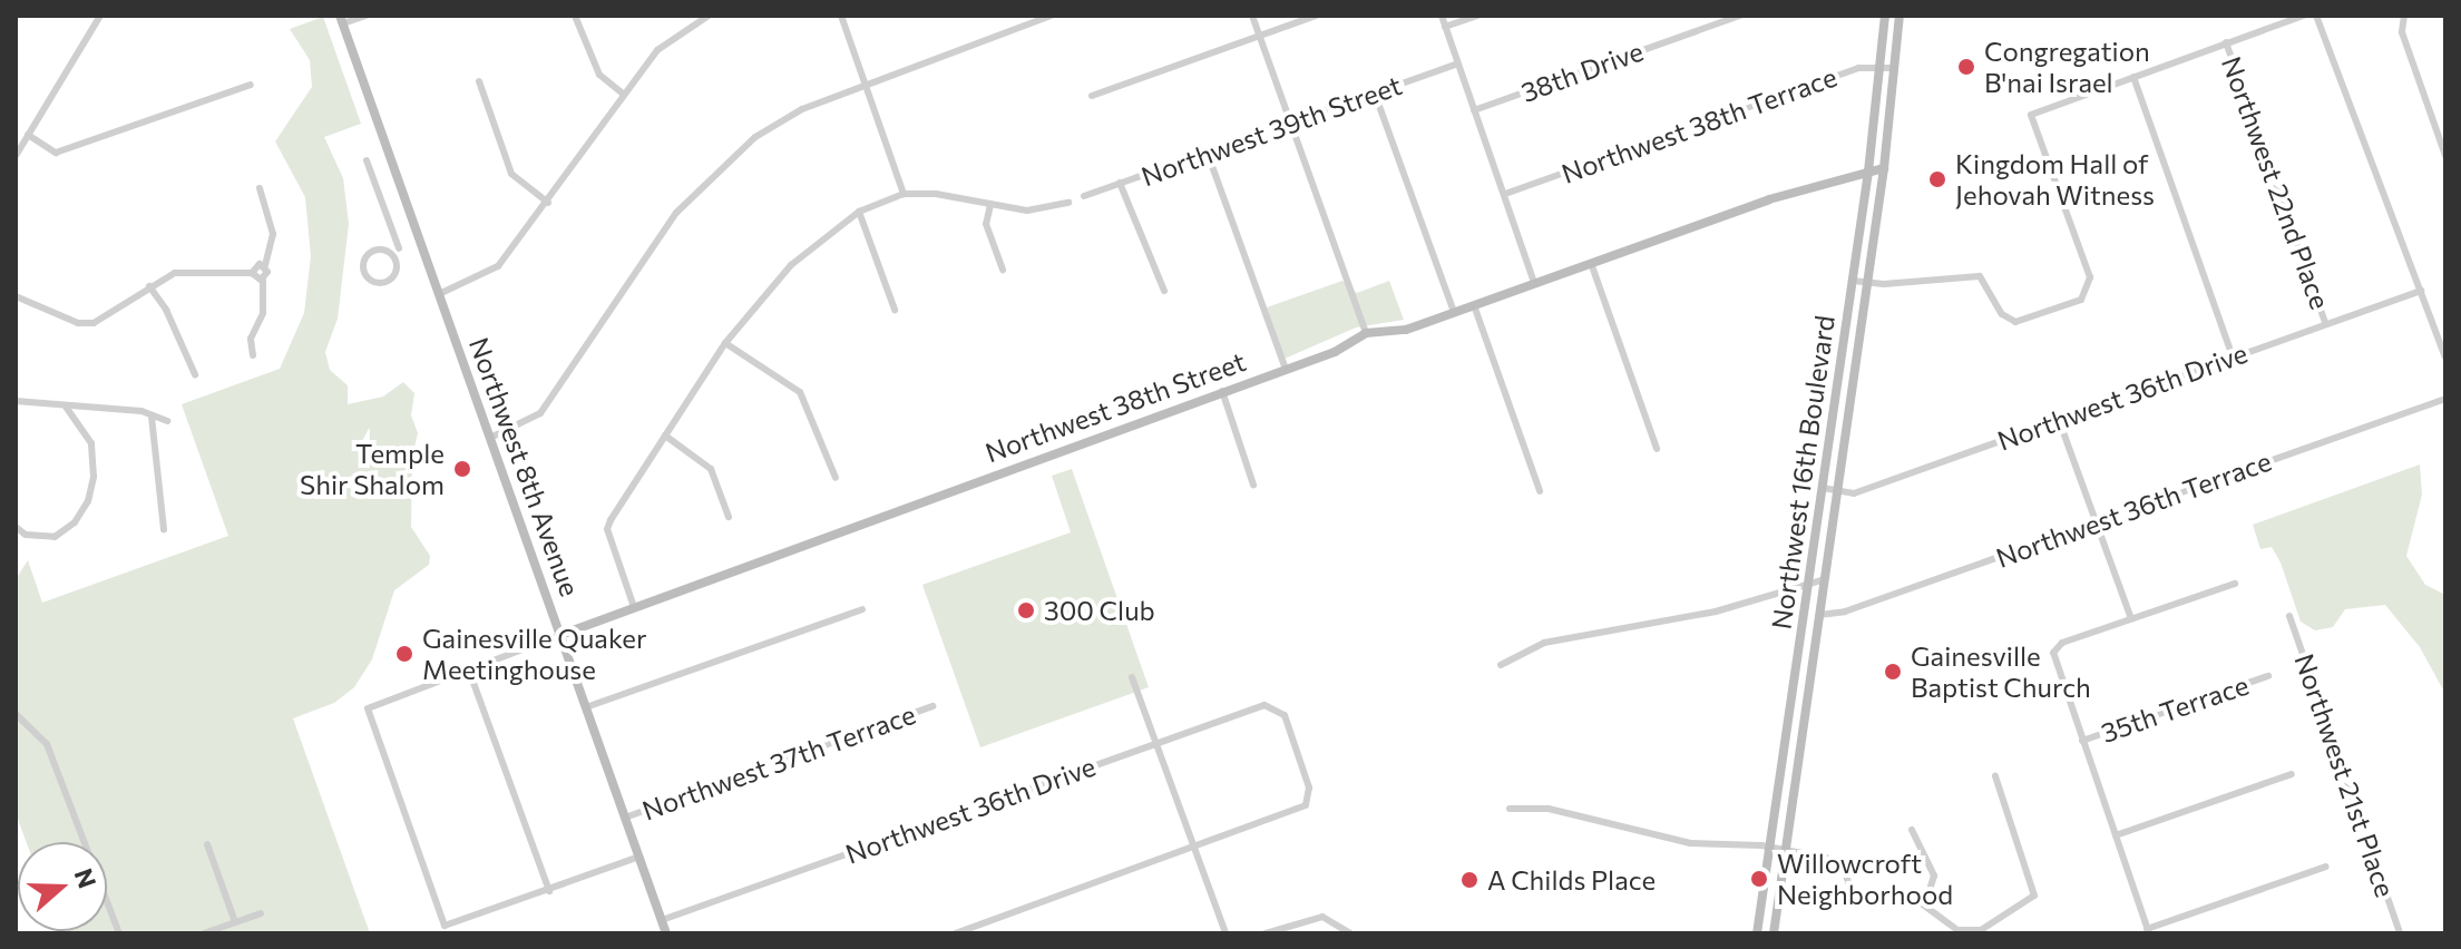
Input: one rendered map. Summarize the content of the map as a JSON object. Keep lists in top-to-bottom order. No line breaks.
{"streets":{"street":["38th Drive","Northwest 38th Terrace","Northwest 39th Street","Northwest 22nd Place","Northwest 36th Drive","Northwest 38th Street","Northwest 8th Avenue","Northwest 16th Boulevard","Northwest 36th Terrace","35th Terrace","Northwest 37th Terrace","Northwest 21st Place"]},"crossings":[["Northwest 38th Terrace","Northwest 16th Boulevard"],["Northwest 22nd Place","Northwest 36th Drive"],["Northwest 36th Drive","Northwest 8th Avenue"],["Northwest 36th Drive","Northwest 16th Boulevard"],["Northwest 38th Street","Northwest 8th Avenue"],["Northwest 38th Street","Northwest 16th Boulevard"],["Northwest 38th Street","Northwest 37th Terrace"],["Northwest 8th Avenue","Northwest 37th Terrace"],["Northwest 16th Boulevard","Northwest 36th Terrace"]],"places":["Congregation B'nai Israel","Kingdom Hall of Jehovah Witness","Temple Shir Shalom","300 Club","Gainesville Quaker Meetinghouse","Gainesville Baptist Church","Willowcroft Neighborhood","A Childs Place"],"north":"right"}
